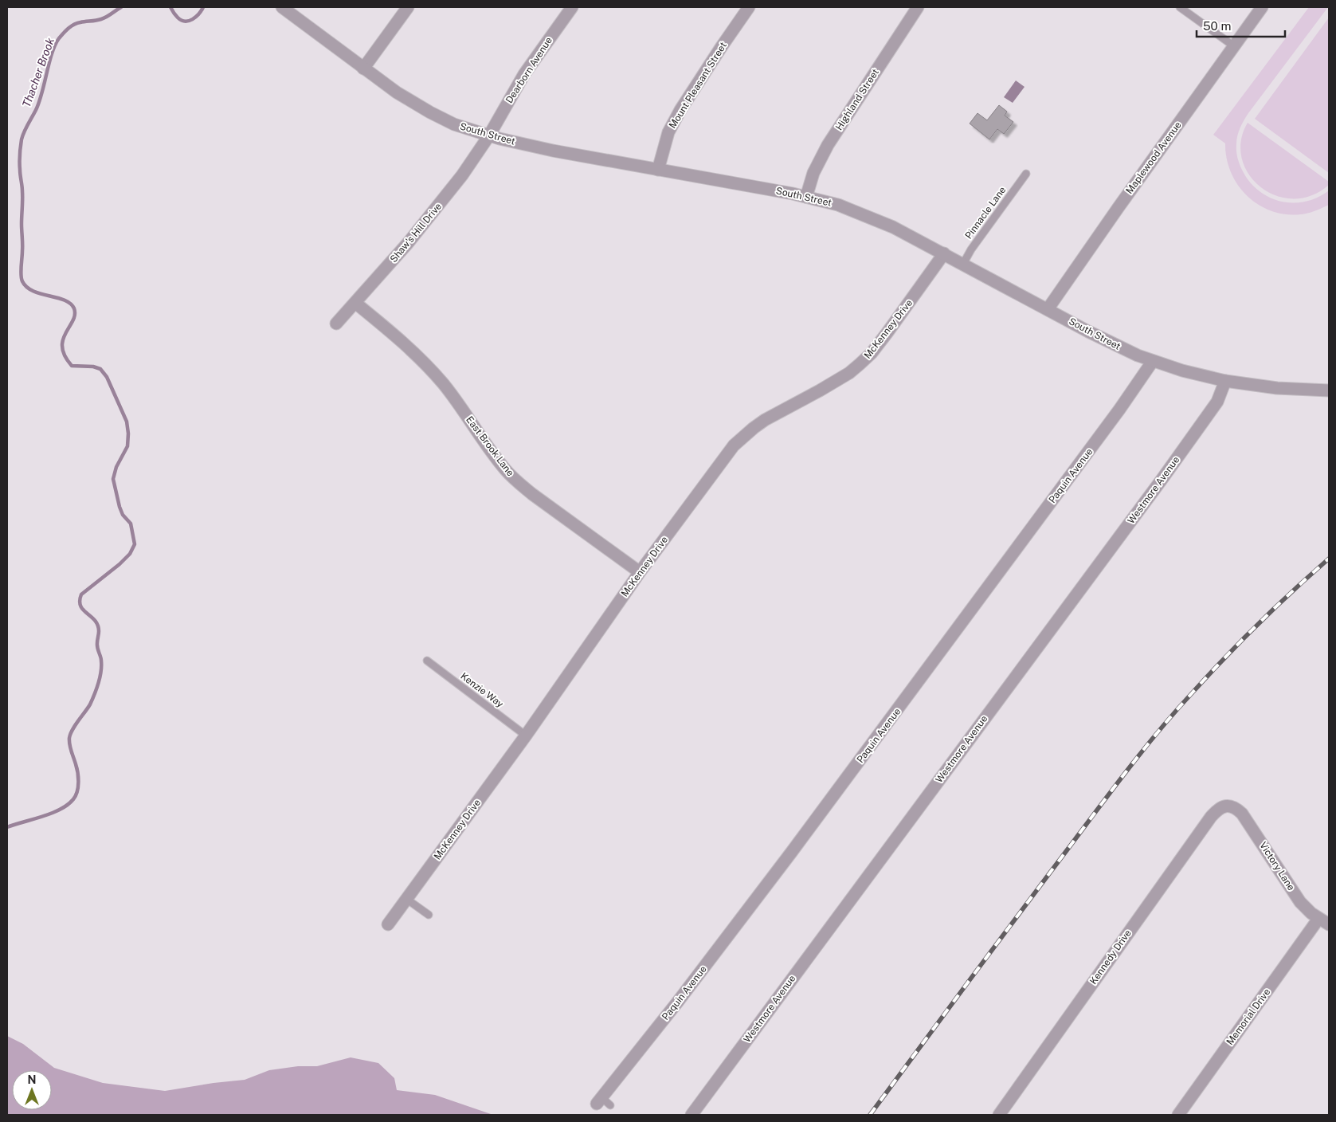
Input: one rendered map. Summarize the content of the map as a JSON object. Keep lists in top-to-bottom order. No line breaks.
{"streets":{"street":["Dearborn Avenue","Mount Pleasant Street","Highland Street","South Street","Maplewood Avenue","Shaw's Hill Drive","McKenney Drive","East Brook Lane","Paquin Avenue","Westmore Avenue","Victory Lane","Kennedy Drive","Memorial Drive"],"lane":["Pinnacle Lane","Kenzie Way"]},"crossings":[["Dearborn Avenue","South Street"],["Dearborn Avenue","Shaw's Hill Drive"],["Mount Pleasant Street","South Street"],["Highland Street","South Street"],["South Street","Maplewood Avenue"],["South Street","Pinnacle Lane"],["South Street","Shaw's Hill Drive"],["South Street","McKenney Drive"],["South Street","Paquin Avenue"],["South Street","Westmore Avenue"],["Shaw's Hill Drive","East Brook Lane"],["McKenney Drive","East Brook Lane"],["McKenney Drive","Kenzie Way"],["Victory Lane","Kennedy Drive"],["Victory Lane","Memorial Drive"]],"water":["Thacher Brook"],"scale_bar":"50 m","north":"top"}
